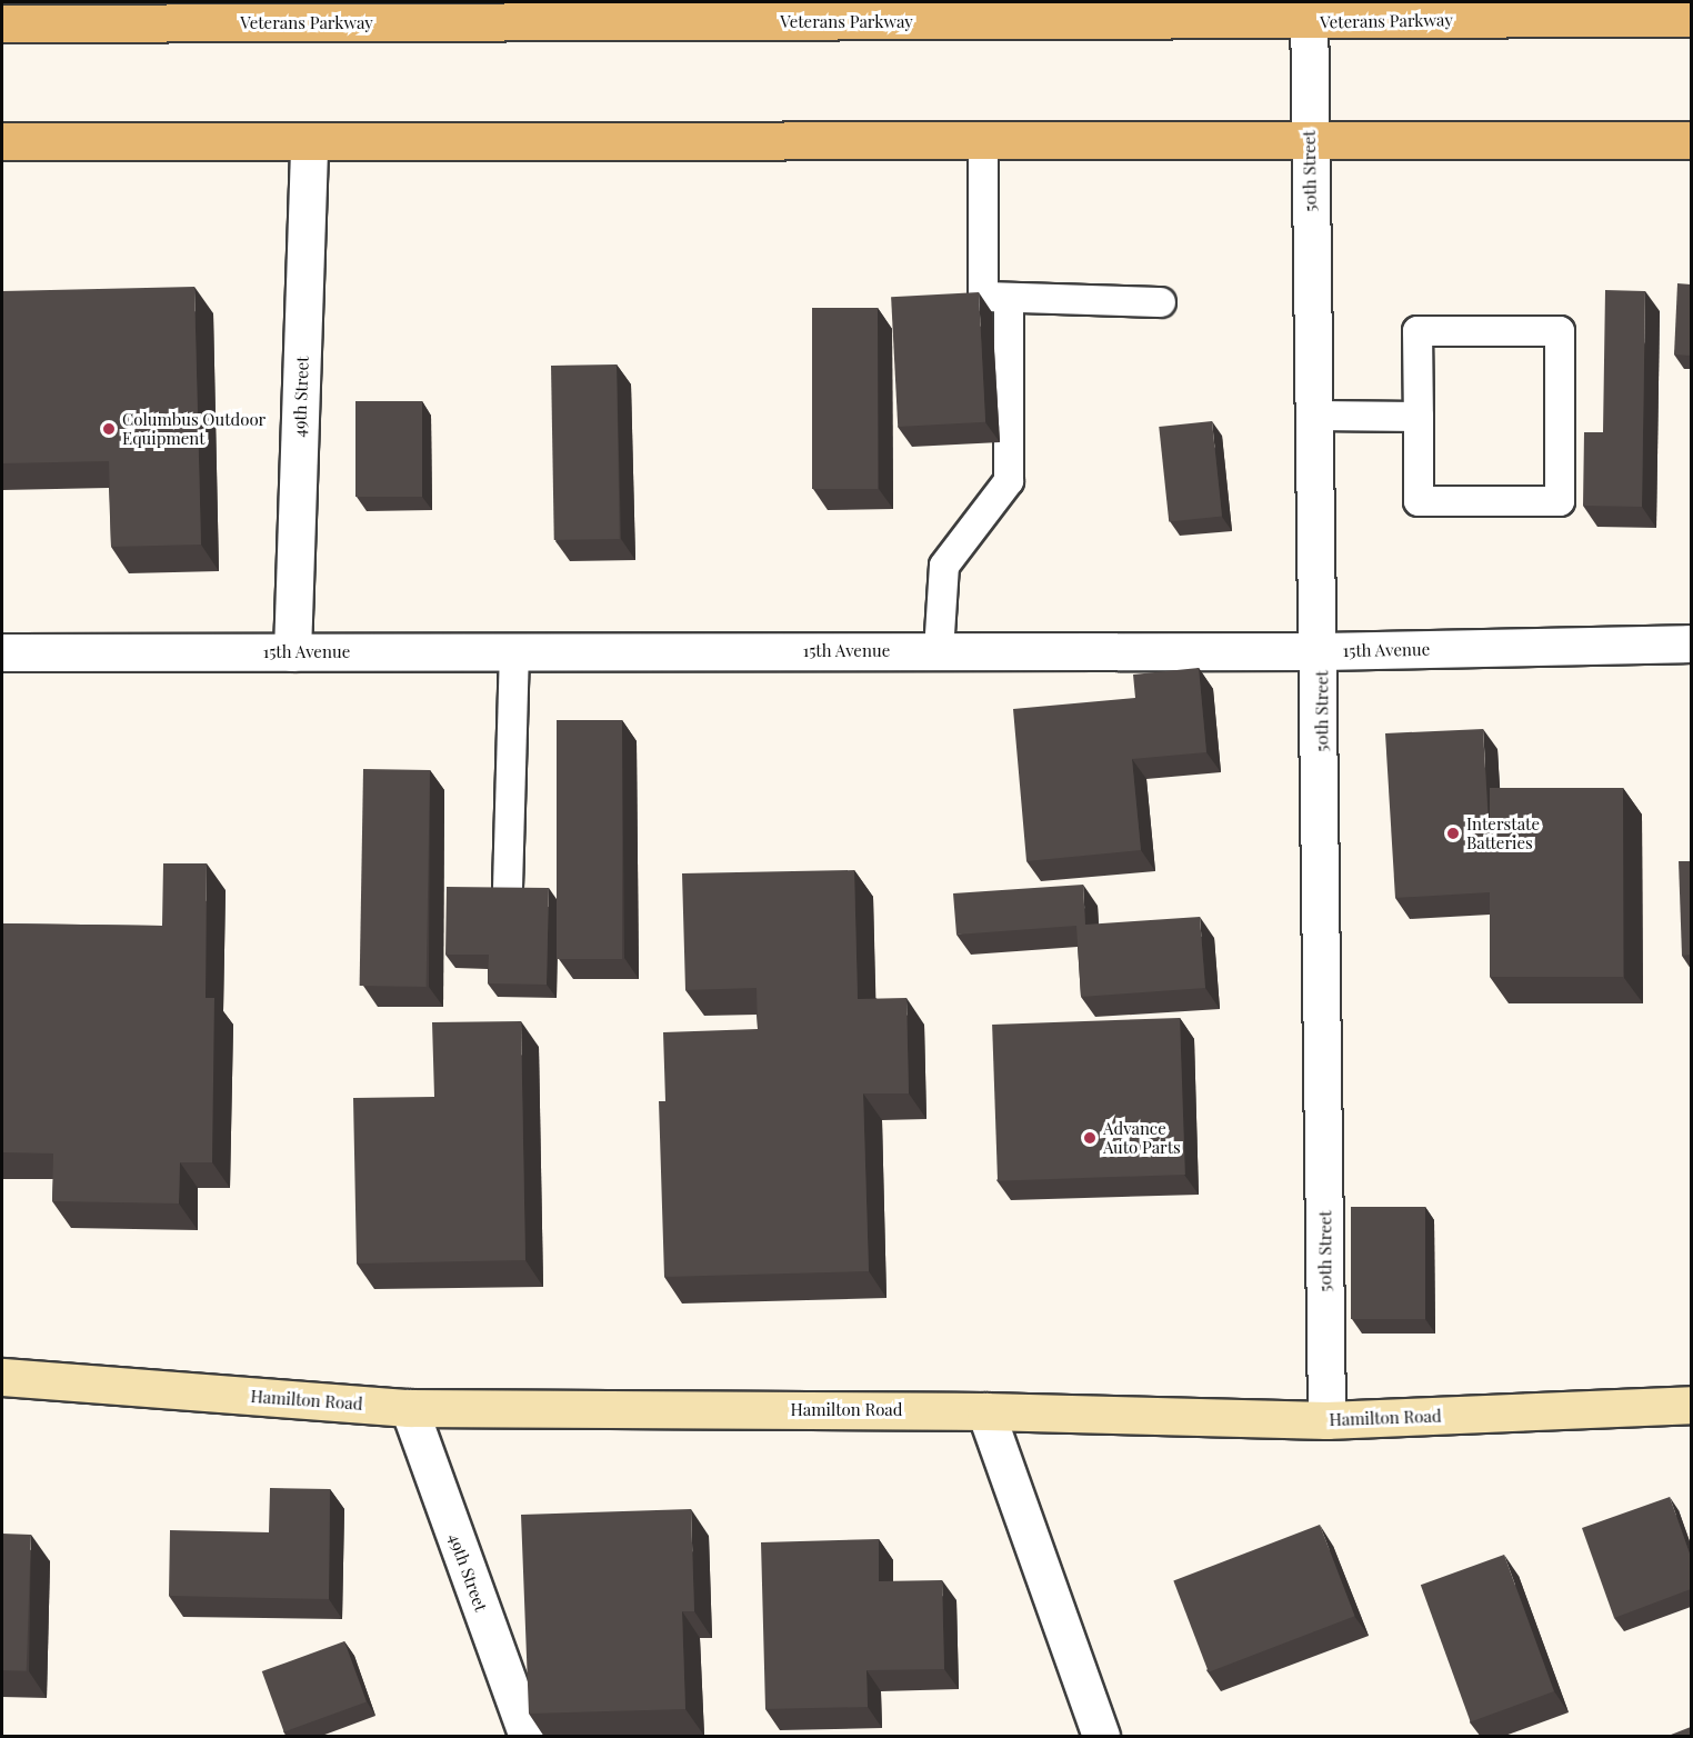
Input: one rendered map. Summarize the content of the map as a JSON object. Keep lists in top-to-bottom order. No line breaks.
{"streets":{"main road":["Veterans Parkway"],"street":["50th Street","49th Street","15th Avenue","Hamilton Road"]},"crossings":[["Veterans Parkway","50th Street"],["50th Street","15th Avenue"],["50th Street","Hamilton Road"],["49th Street","15th Avenue"],["49th Street","Hamilton Road"]],"places":["Columbus Outdoor Equipment","Interstate Batteries","Advance Auto Parts"]}
